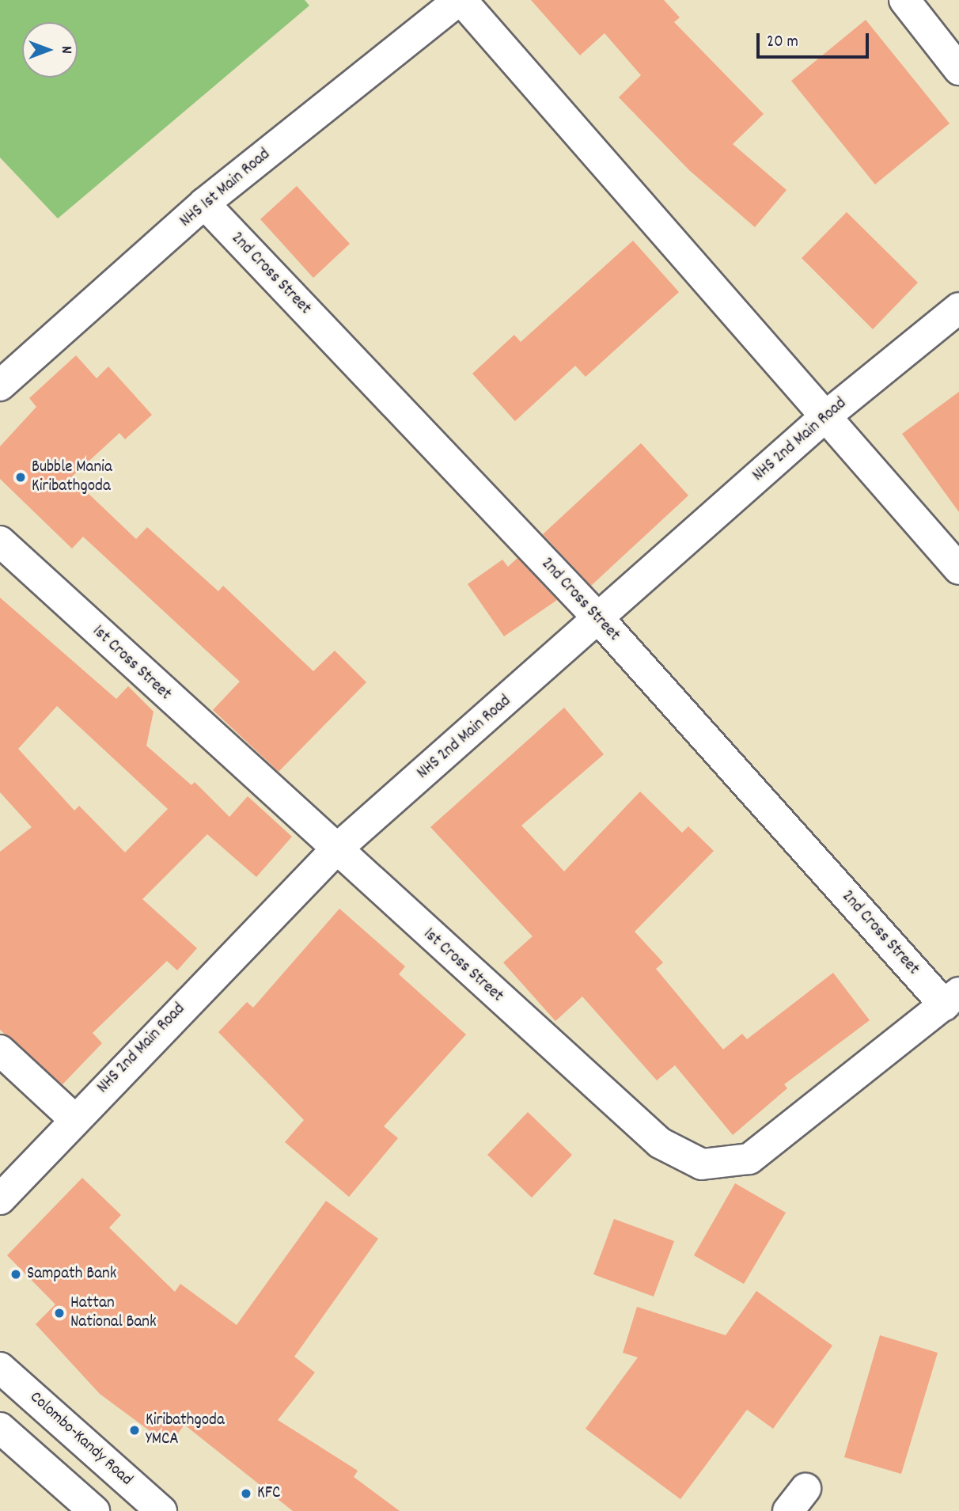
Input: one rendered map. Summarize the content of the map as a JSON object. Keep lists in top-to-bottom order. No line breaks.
{"streets":{"main road":["NHS 1st Main Road","2nd Cross Street","NHS 2nd Main Road","1st Cross Street","Colombo-Kandy Road"]},"crossings":[["NHS 1st Main Road","2nd Cross Street"],["2nd Cross Street","NHS 2nd Main Road"],["2nd Cross Street","1st Cross Street"],["NHS 2nd Main Road","1st Cross Street"]],"places":["Bubble Mania Kiribathgoda","Sampath Bank","Hattan National Bank","Kiribathgoda YMCA","KFC"],"scale_bar":"20 m","north":"right"}
